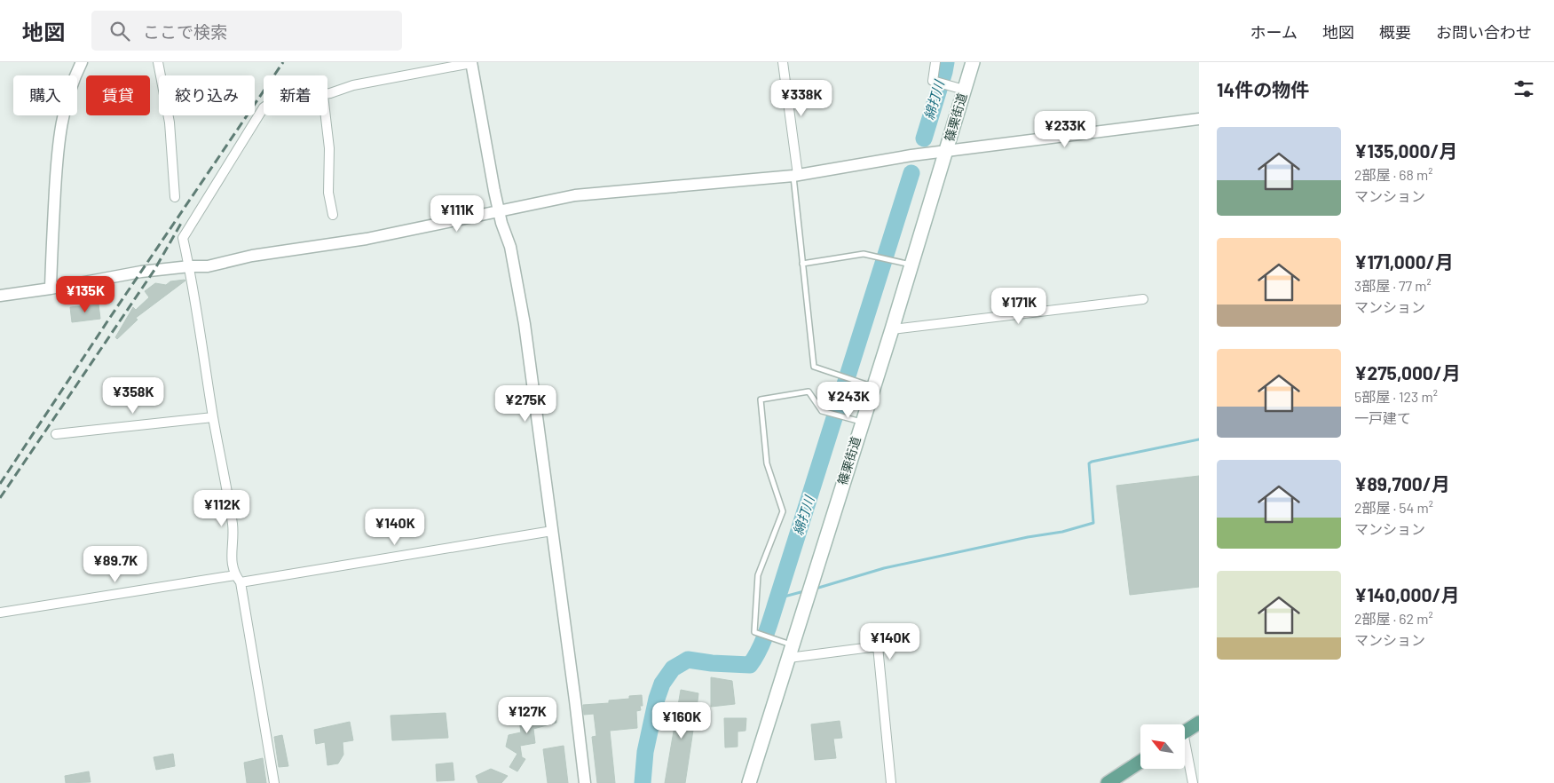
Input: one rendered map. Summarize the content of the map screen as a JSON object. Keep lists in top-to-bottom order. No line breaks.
{"streets":{"main road":["篠栗街道"]},"water":["綿打川"],"north":"top left","page":{"header":"地図","search":"ここで検索","nav":["ホーム","地図","概要","お問い合わせ"],"heading":"14件の物件","chip":["購入","賃貸","絞り込み","新着"],"price":["¥338K","¥233K","¥111K","¥135K","¥171K","¥358K","¥243K","¥275K","¥112K","¥140K","¥89.7K","¥140K","¥127K","¥160K"],"list":[{"name":"¥135,000/月","note":"2部屋 · 68 m² · マンション"},{"name":"¥171,000/月","note":"3部屋 · 77 m² · マンション"},{"name":"¥275,000/月","note":"5部屋 · 123 m² · 一戸建て"},{"name":"¥89,700/月","note":"2部屋 · 54 m² · マンション"},{"name":"¥140,000/月","note":"2部屋 · 62 m² · マンション"}]}}
